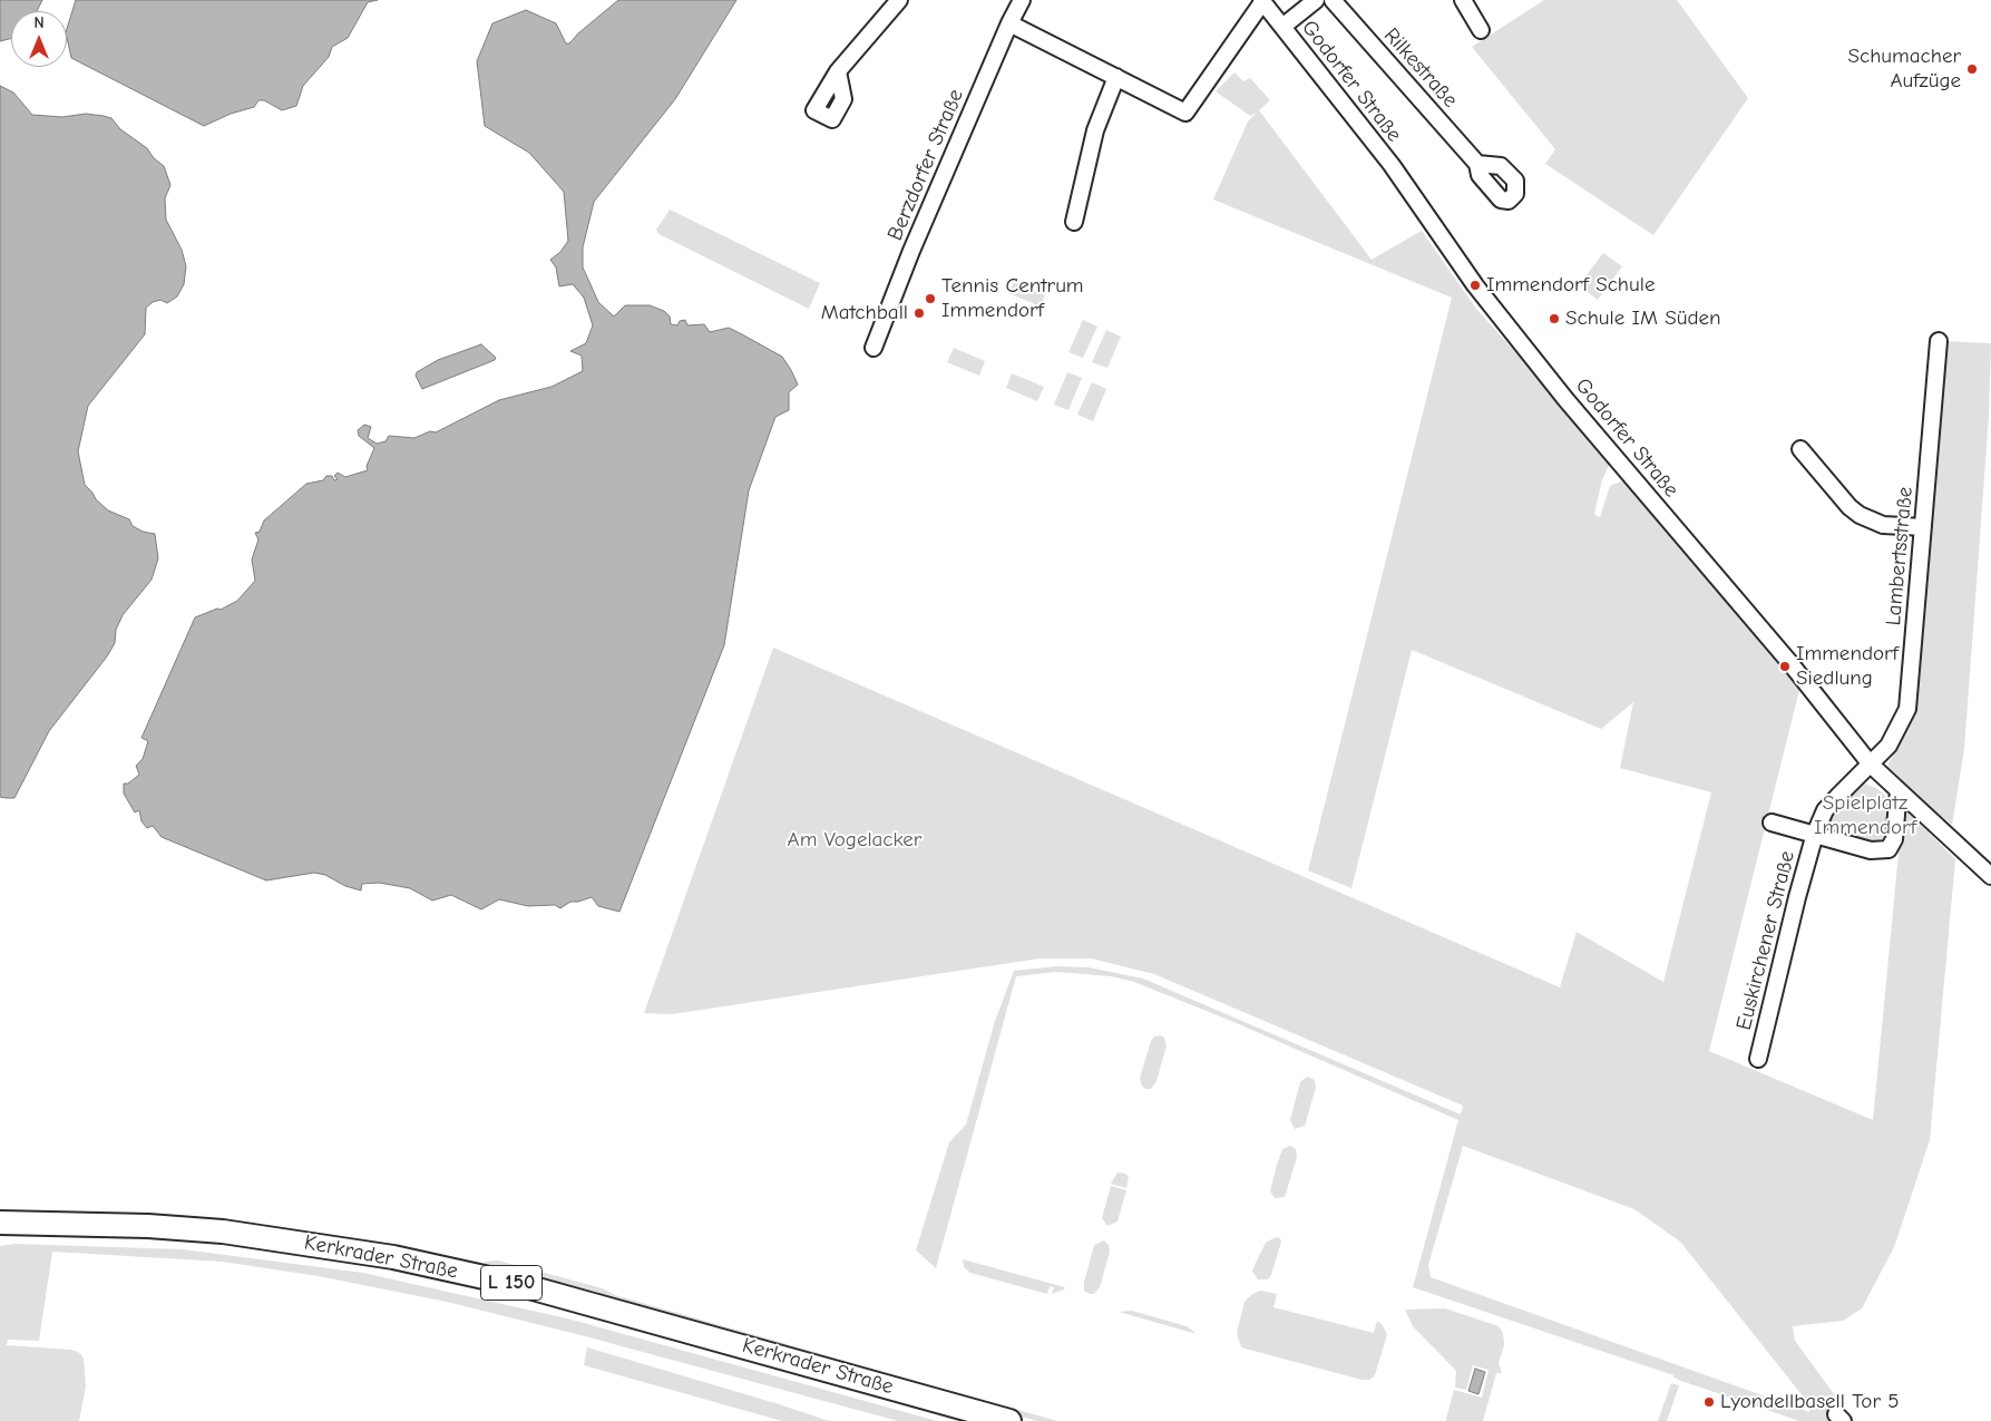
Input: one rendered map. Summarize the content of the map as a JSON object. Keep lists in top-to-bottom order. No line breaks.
{"streets":{"highway":["Kerkrader Straße","L 150"],"street":["Rilkestraße","Godorfer Straße","Berzdorfer Straße","Lambertsstraße","Euskirchener Straße"]},"crossings":[["Godorfer Straße","Lambertsstraße"],["Godorfer Straße","Euskirchener Straße"],["Lambertsstraße","Euskirchener Straße"]],"parks":["Spielplatz Immendorf","Am Vogelacker"],"places":["Schumacher Aufzüge","Immendorf Schule","Tennis Centrum Immendorf","Matchball","Schule IM Süden","Immendorf Siedlung","Lyondellbasell Tor 5"],"north":"top"}
